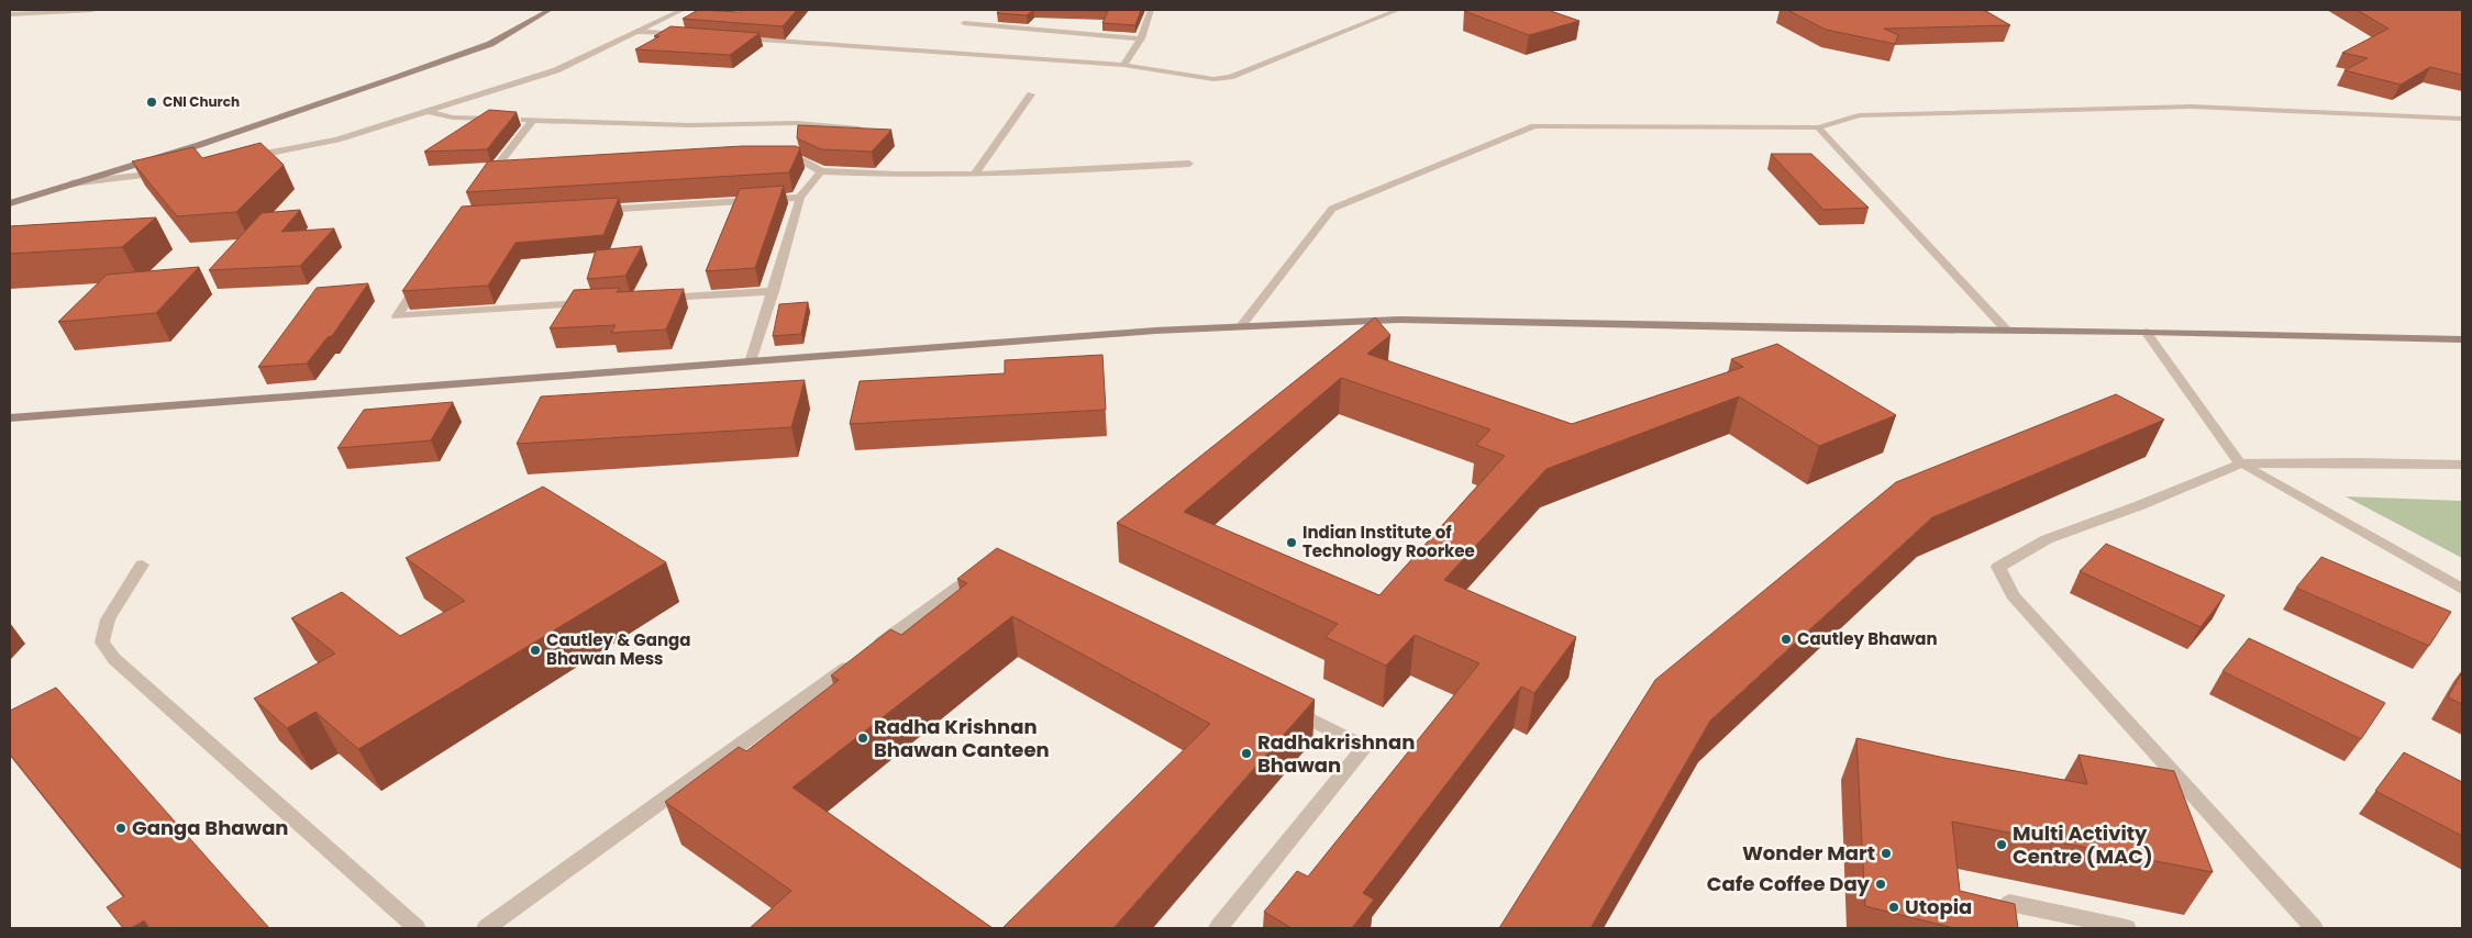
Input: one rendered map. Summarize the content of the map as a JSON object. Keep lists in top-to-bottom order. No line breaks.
{"places":["CNI Church","Indian Institute of Technology Roorkee","Cautley Bhawan","Cautley & Ganga Bhawan Mess","Radha Krishnan Bhawan Canteen","Radhakrishnan Bhawan","Ganga Bhawan","Multi Activity Centre (MAC)","Wonder Mart","Cafe Coffee Day","Utopia"]}
